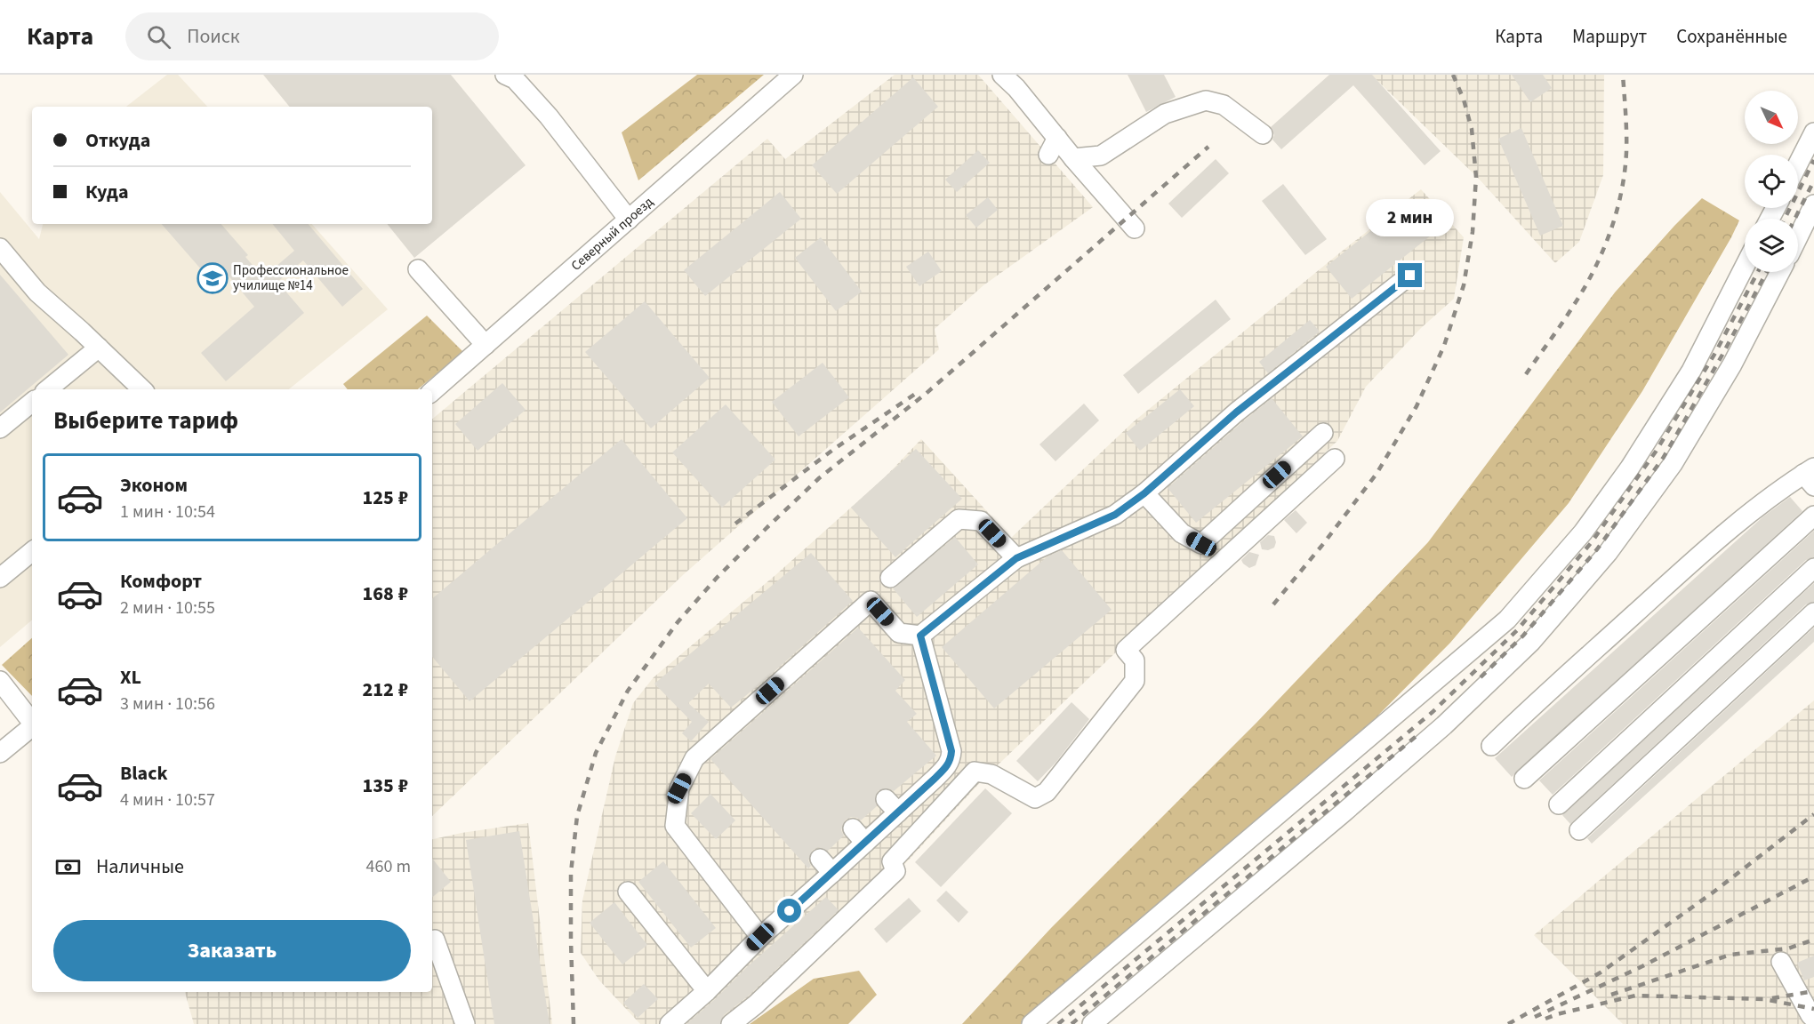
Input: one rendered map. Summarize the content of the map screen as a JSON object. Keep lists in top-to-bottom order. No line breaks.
{"streets":{"street":["Северный проезд"]},"places":{"school or university":["Профессиональное училище №14"]},"north":"bottom right","page":{"header":"Карта","search":"Поиск","nav":["Карта","Маршрут","Сохранённые"],"banner":["Откуда","Куда"],"bubble":"2 мин","heading":"Выберите тариф","list":[{"name":"Эконом","note":"1 мин · 10:54","value":"125 ₽"},{"name":"Комфорт","note":"2 мин · 10:55","value":"168 ₽"},{"name":"XL","note":"3 мин · 10:56","value":"212 ₽"},{"name":"Black","note":"4 мин · 10:57","value":"135 ₽"}],"pay":["Наличные","460 m"],"buttons":"Заказать"}}
